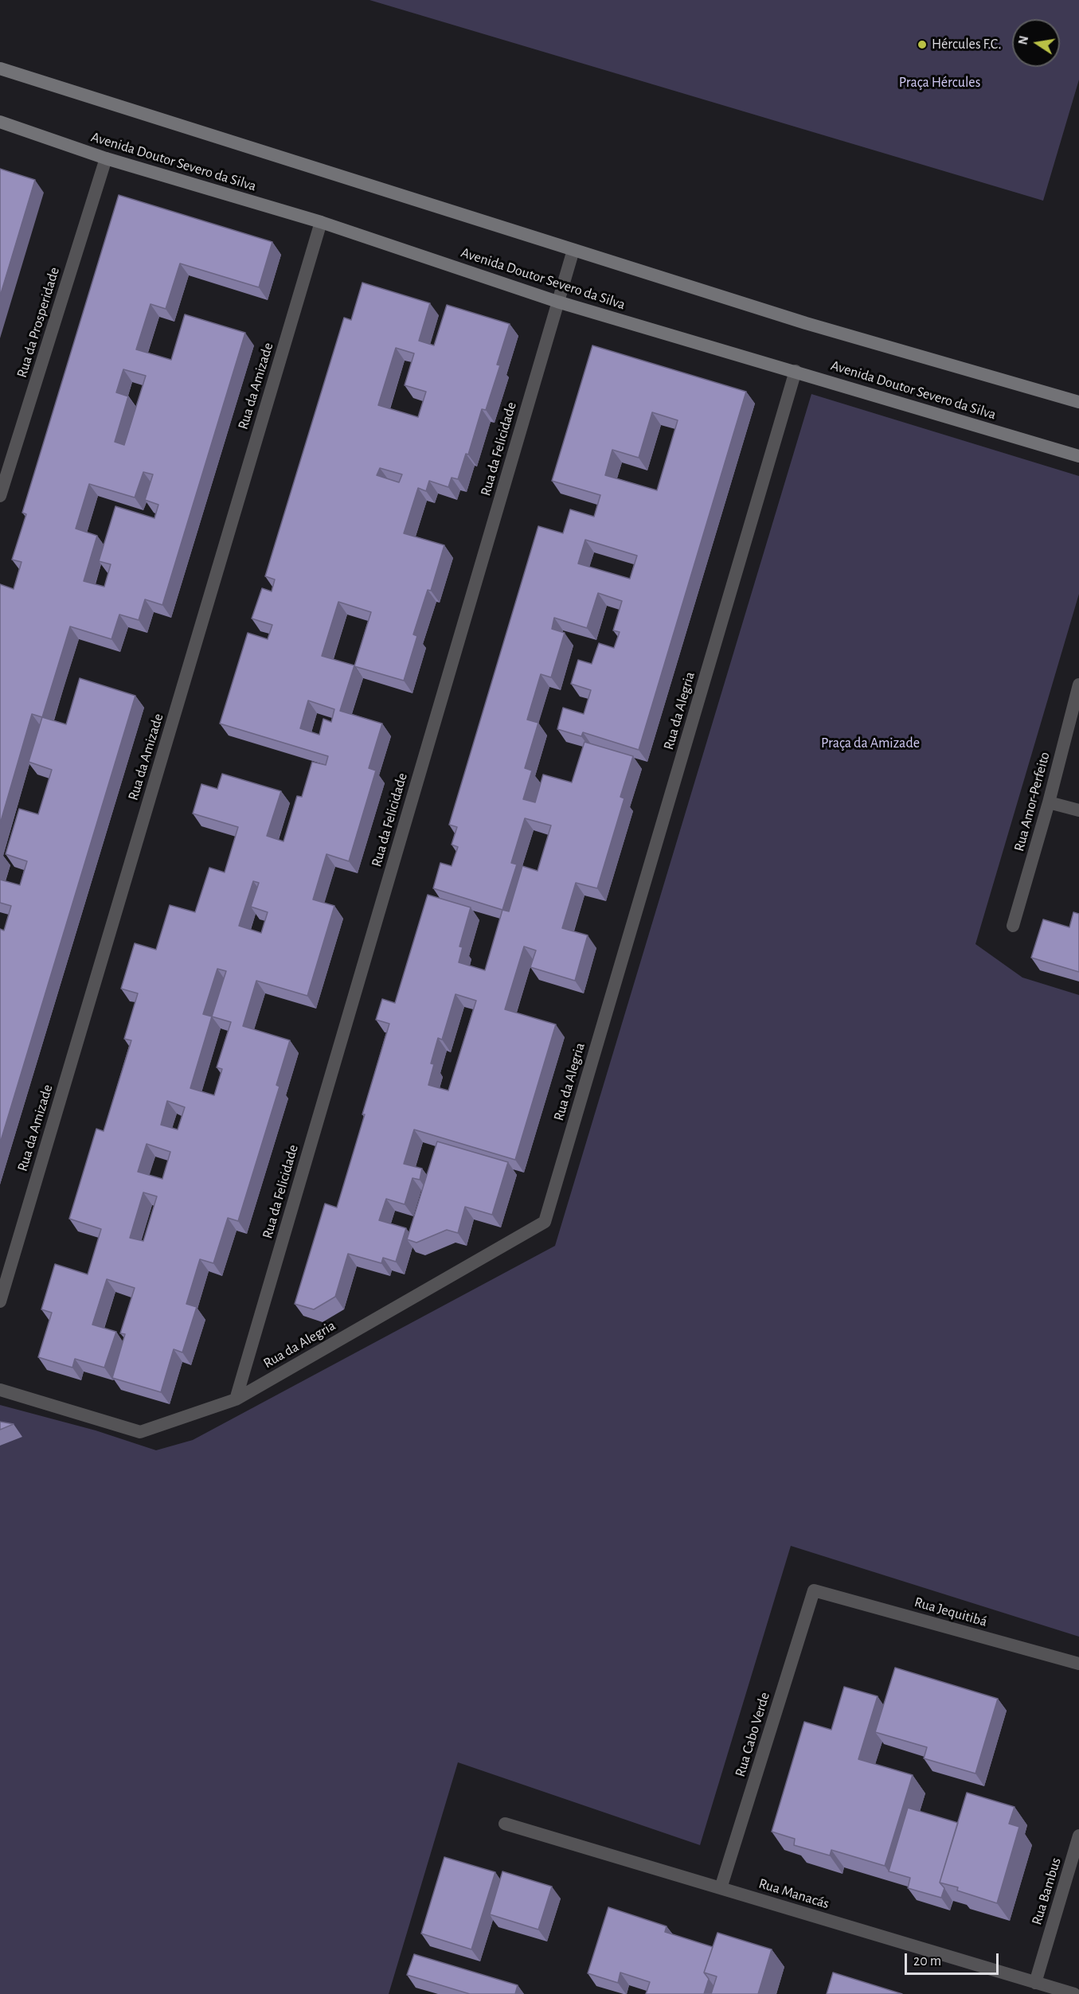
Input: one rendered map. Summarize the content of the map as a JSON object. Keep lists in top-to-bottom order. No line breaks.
{"streets":{"main road":["Avenida Doutor Severo da Silva"],"street":["Rua da Prosperidade","Rua da Amizade","Rua da Felicidade","Rua da Alegria","Rua Amor-Perfeito","Rua Jequitibá","Rua Cabo Verde","Rua Bambus","Rua Manacás"]},"crossings":[["Avenida Doutor Severo da Silva","Rua da Prosperidade"],["Avenida Doutor Severo da Silva","Rua da Amizade"],["Avenida Doutor Severo da Silva","Rua da Felicidade"],["Avenida Doutor Severo da Silva","Rua da Alegria"],["Rua da Felicidade","Rua da Alegria"],["Rua Jequitibá","Rua Cabo Verde"],["Rua Cabo Verde","Rua Manacás"],["Rua Bambus","Rua Manacás"]],"parks":["Praça Hércules","Praça da Amizade"],"places":["Hércules F.C."],"scale_bar":"20 m","north":"left"}
